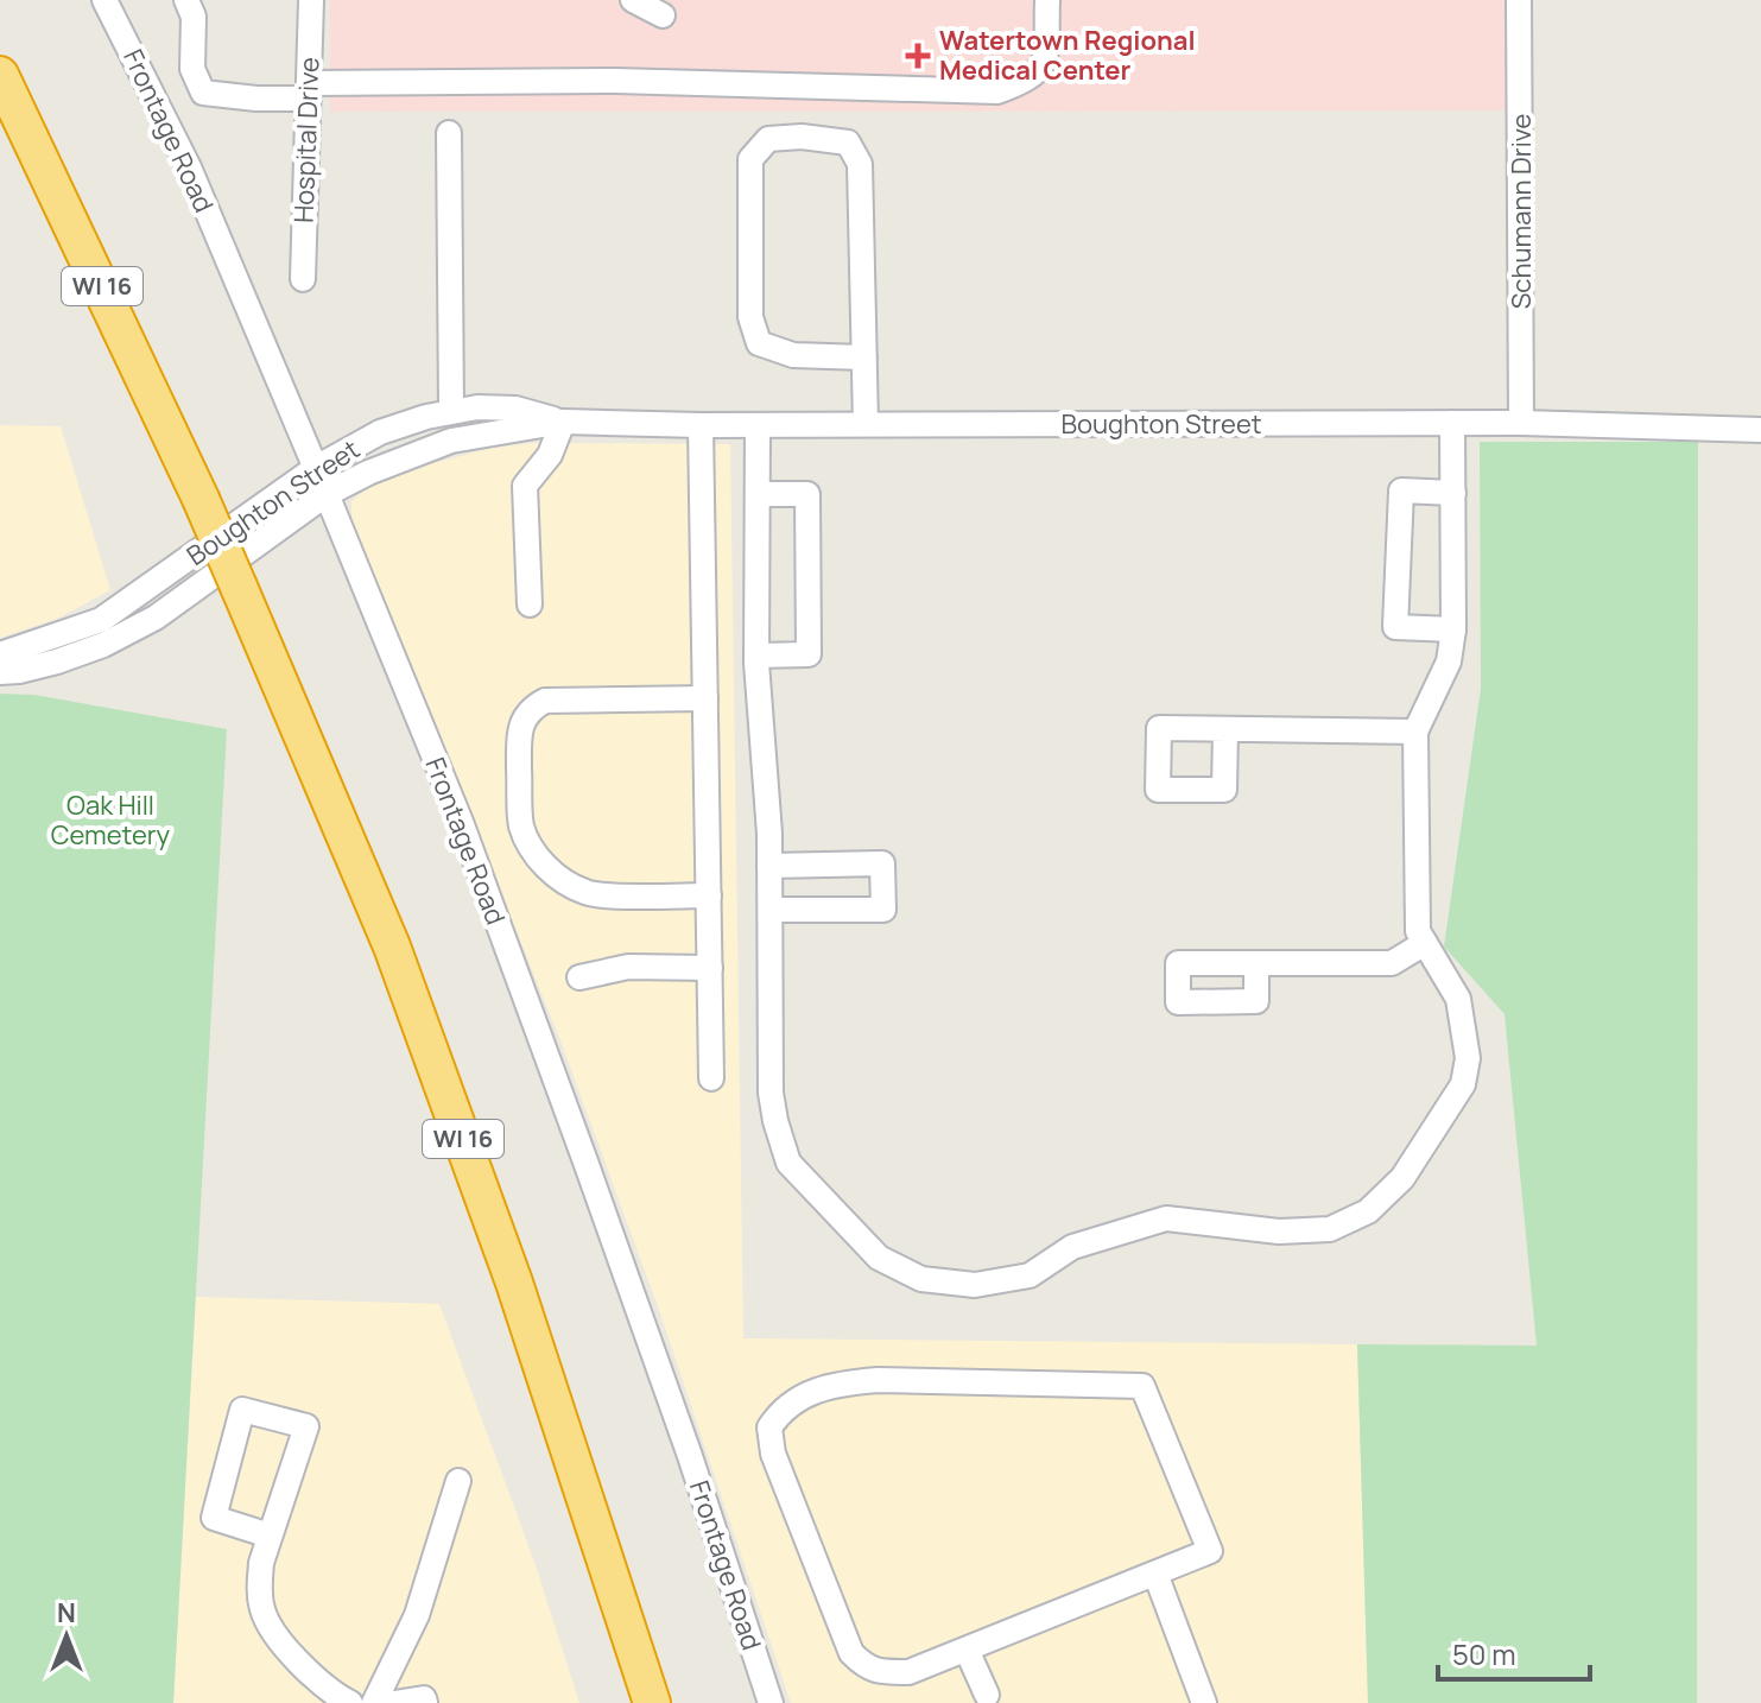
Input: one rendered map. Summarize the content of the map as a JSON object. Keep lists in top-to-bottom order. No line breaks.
{"streets":{"highway":["WI 16"],"street":["Frontage Road","Hospital Drive","Schumann Drive","Boughton Street"]},"crossings":[["Frontage Road","Boughton Street"],["Schumann Drive","Boughton Street"]],"parks":["Oak Hill Cemetery"],"places":{"health":["Watertown Regional Medical Center"]},"scale_bar":"50 m","north":"top"}
